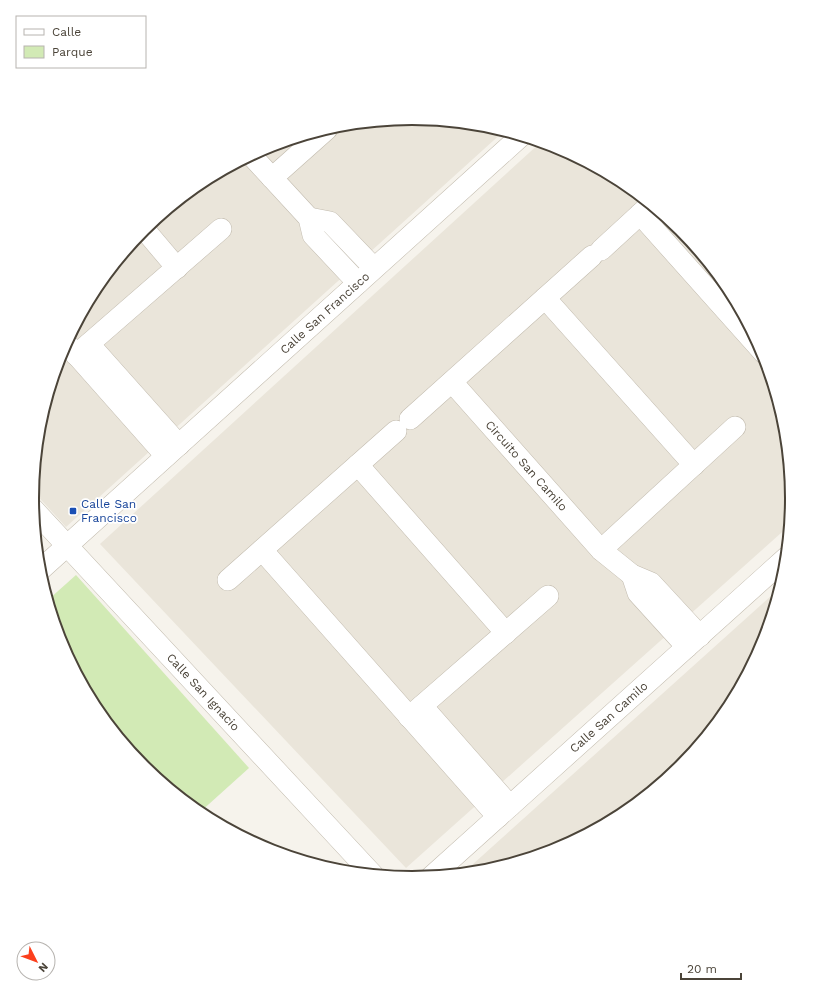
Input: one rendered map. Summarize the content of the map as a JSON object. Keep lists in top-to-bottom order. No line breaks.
{"streets":{"street":["Calle San Francisco","Circuito San Camilo","Calle San Ignacio","Calle San Camilo"]},"crossings":[["Calle San Francisco","Calle San Ignacio"],["Circuito San Camilo","Calle San Camilo"]],"places":{"transit":["Calle San Francisco"]},"legend":["Calle","Parque"],"scale_bar":"20 m","north":"bottom right"}
